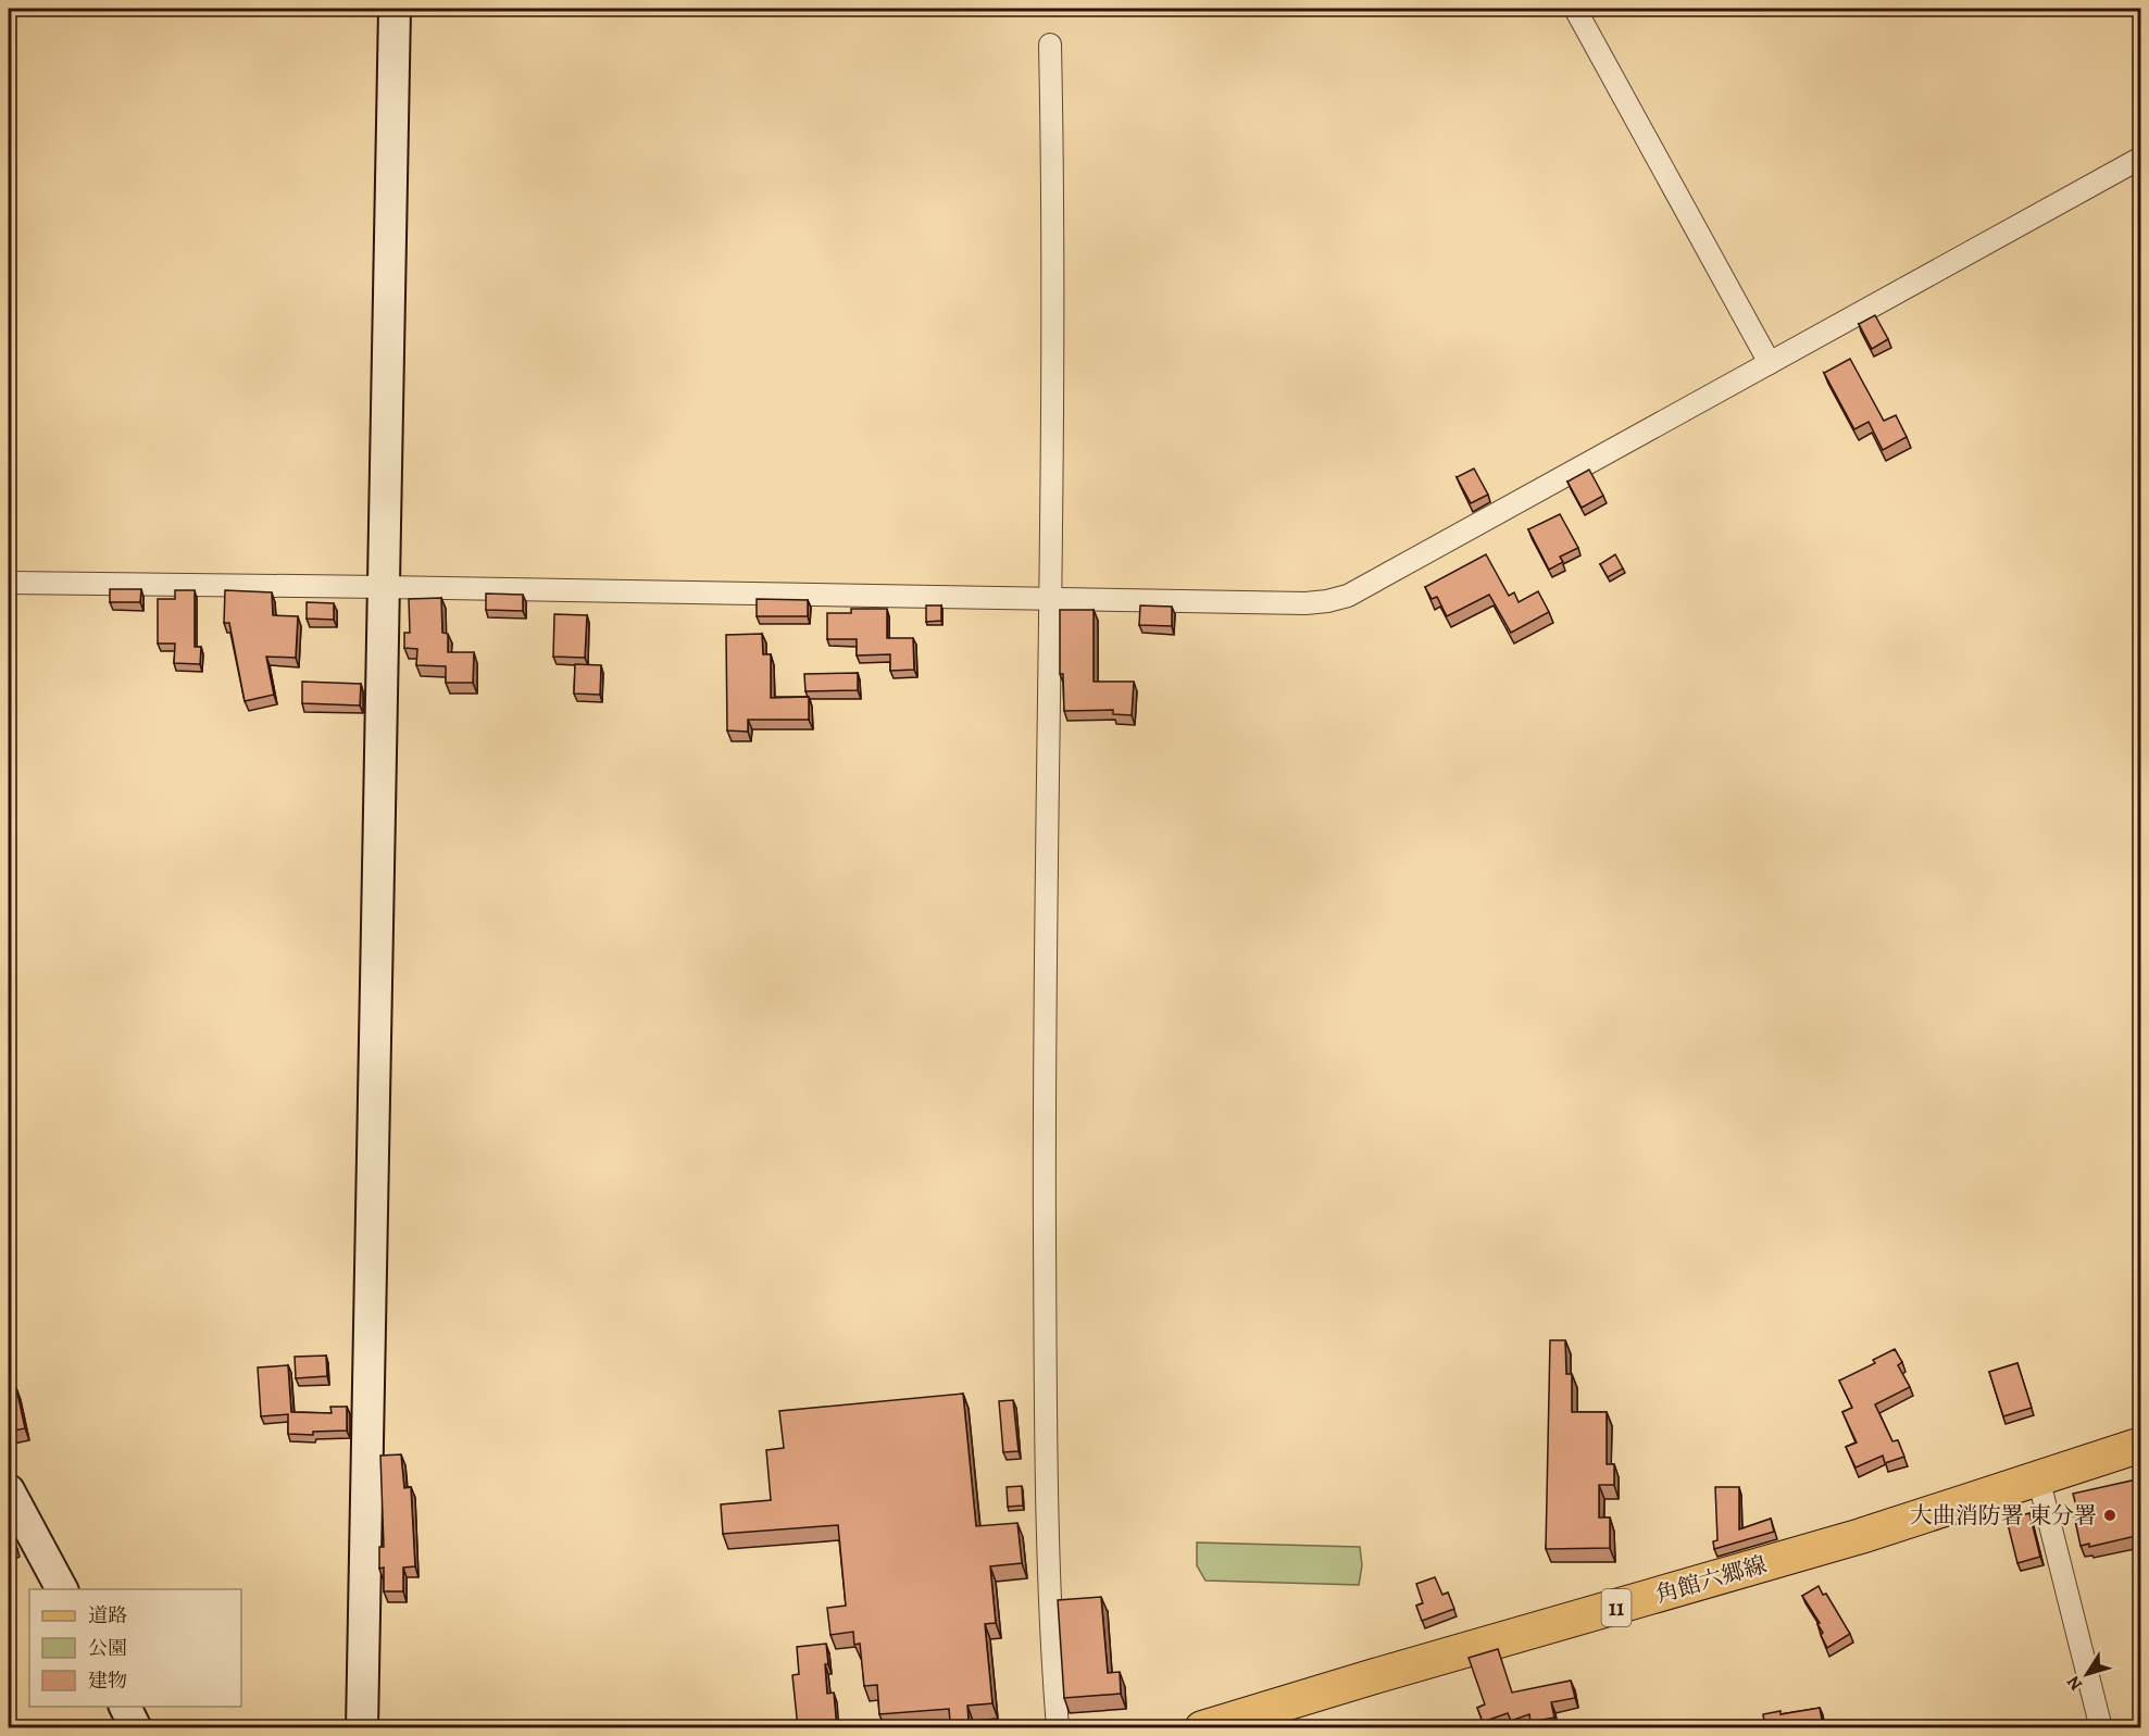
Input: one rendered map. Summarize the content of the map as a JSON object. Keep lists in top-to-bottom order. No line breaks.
{"streets":{"main road":["角館六郷線","11"]},"places":["大曲消防署 東分署"],"legend":["道路","公園","建物"],"north":"bottom left"}
